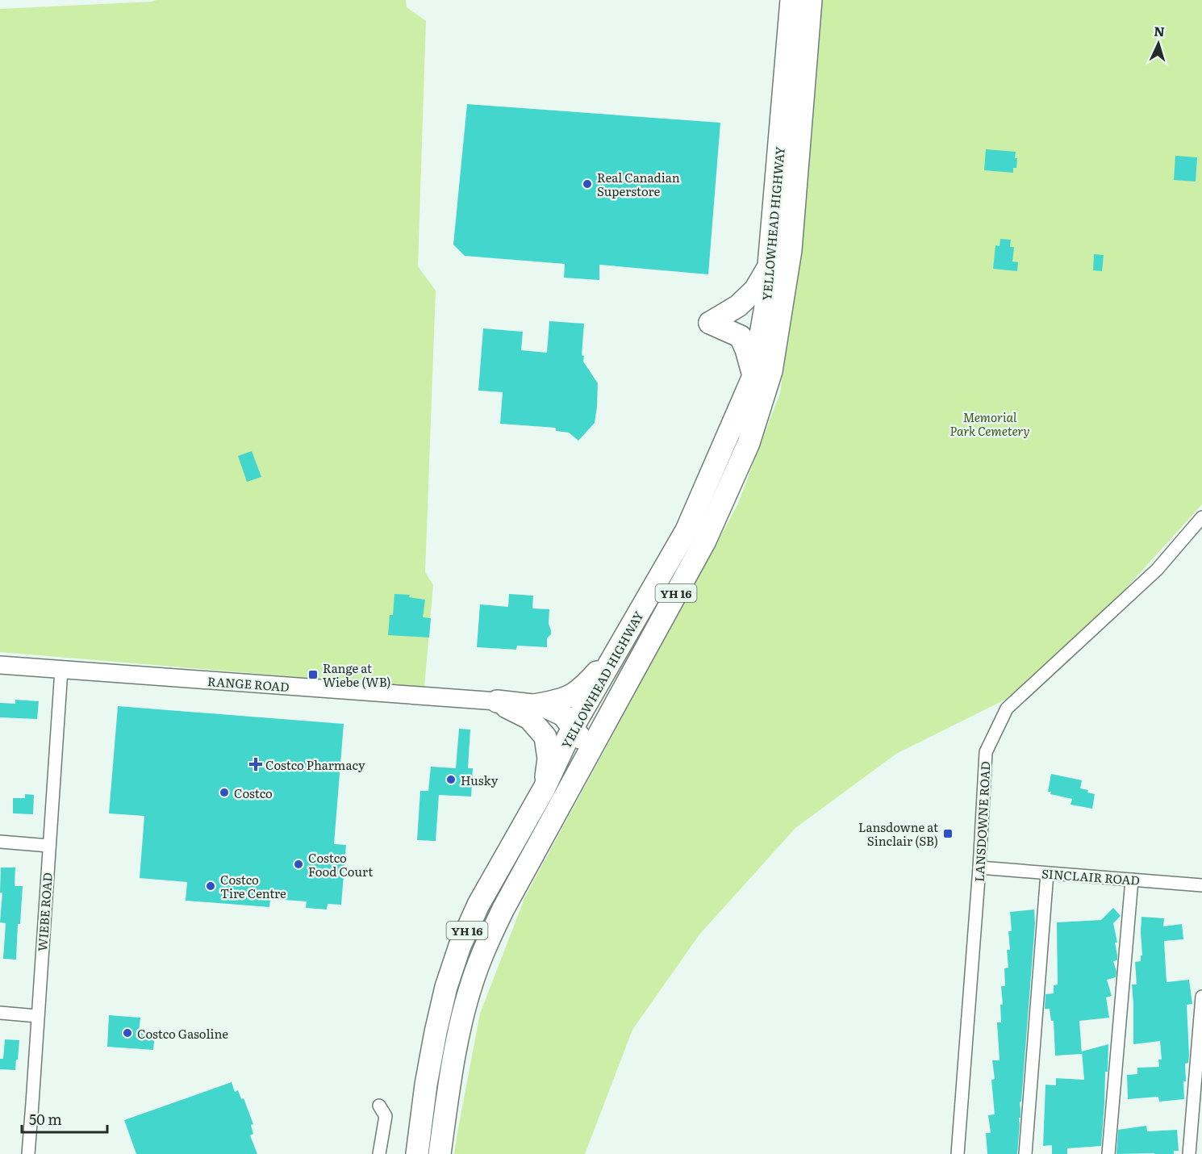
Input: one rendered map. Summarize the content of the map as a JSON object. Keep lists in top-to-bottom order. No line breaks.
{"streets":{"highway":["YELLOWHEAD HIGHWAY","YH 16"],"street":["RANGE ROAD","LANSDOWNE ROAD","SINCLAIR ROAD","WIEBE ROAD"]},"crossings":[["RANGE ROAD","WIEBE ROAD"],["LANSDOWNE ROAD","SINCLAIR ROAD"]],"parks":["Memorial Park Cemetery"],"places":{"other":["Real Canadian Superstore","Husky","Costco","Costco Food Court","Costco Tire Centre","Costco Gasoline"],"transit":["Range at Wiebe (WB)","Lansdowne at Sinclair (SB)"],"health":["Costco Pharmacy"]},"scale_bar":"50 m","north":"top"}
